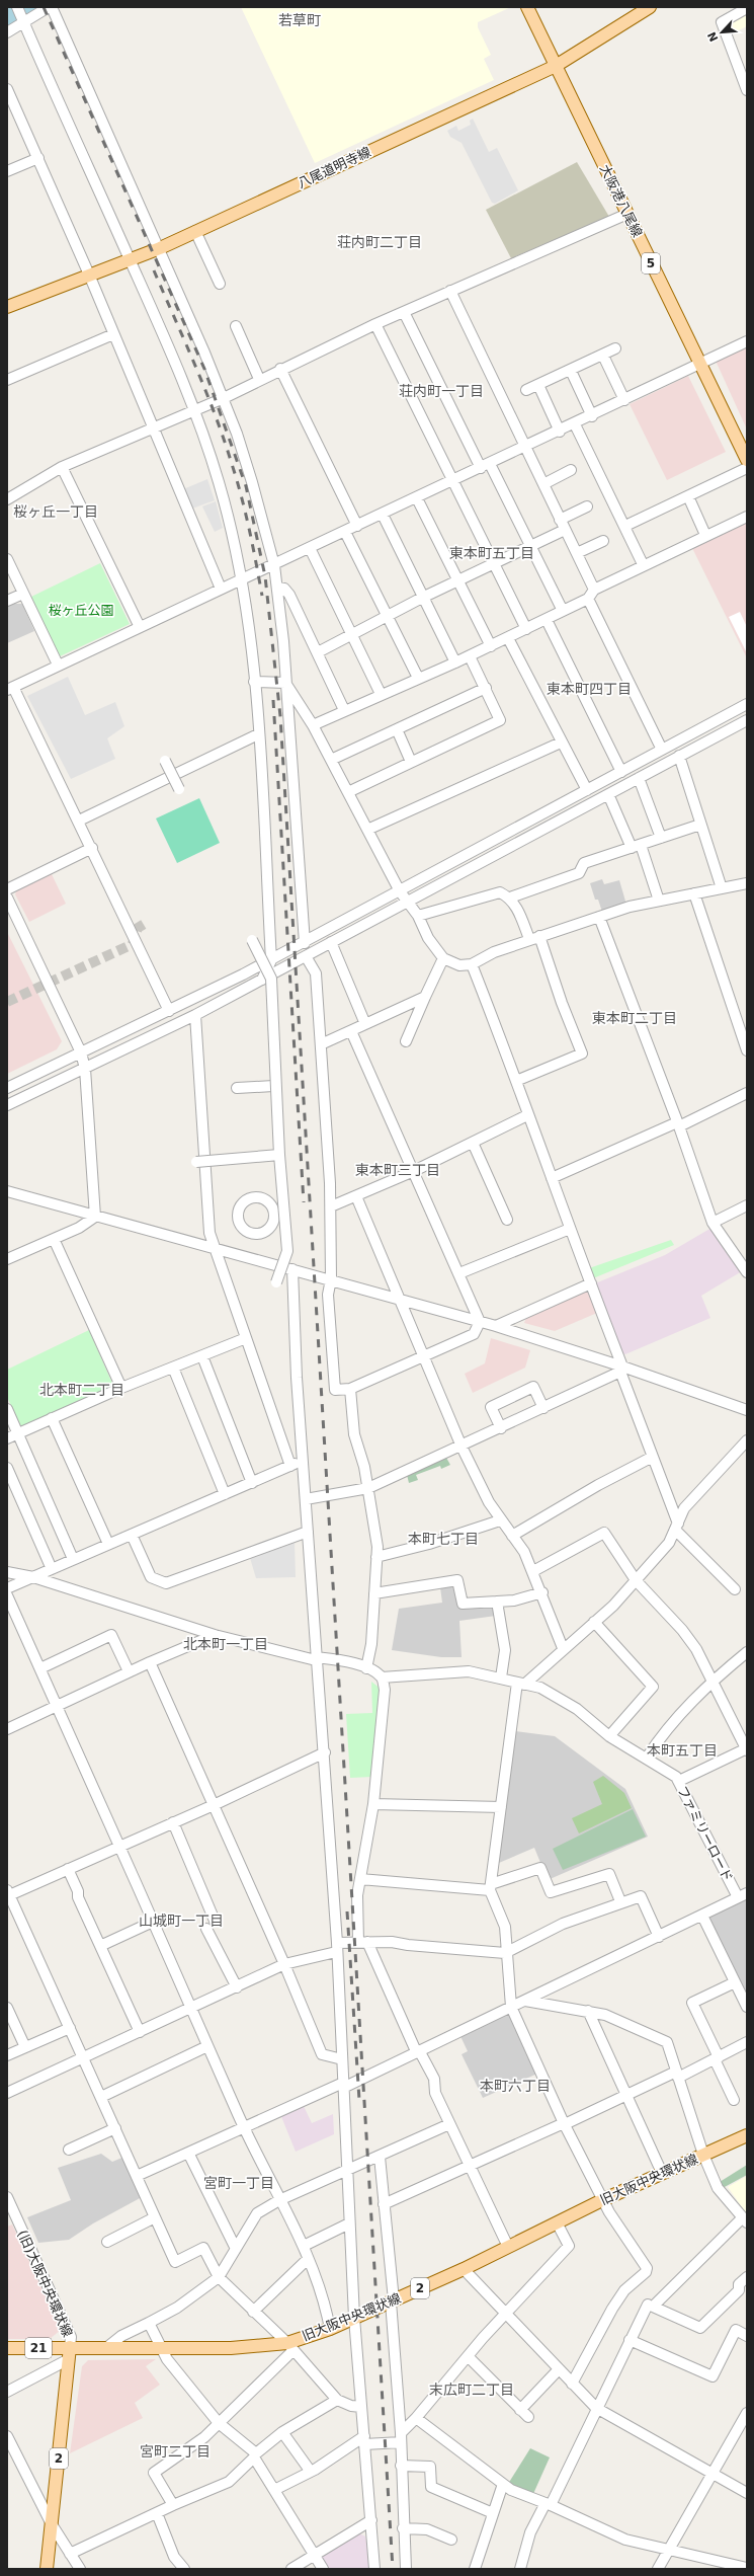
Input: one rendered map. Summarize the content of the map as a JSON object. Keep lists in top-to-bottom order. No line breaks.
{"streets":{"main road":["八尾道明寺線","大阪港八尾線","5","旧大阪中央環状線","2","21"],"street":["ファミリーロード","(旧)大阪中央環状線"]},"crossings":[["八尾道明寺線","大阪港八尾線"],["旧大阪中央環状線","(旧)大阪中央環状線"],["旧大阪中央環状線","2"],["旧大阪中央環状線","21"],["(旧)大阪中央環状線","2"],["(旧)大阪中央環状線","21"],["2","21"]],"districts":["若草町","荘内町二丁目","荘内町一丁目","桜ヶ丘一丁目","東本町五丁目","東本町四丁目","東本町二丁目","東本町三丁目","北本町二丁目","本町七丁目","北本町一丁目","本町五丁目","山城町一丁目","本町六丁目","宮町一丁目","末広町二丁目","宮町二丁目"],"parks":["桜ヶ丘公園"],"north":"bottom left"}
